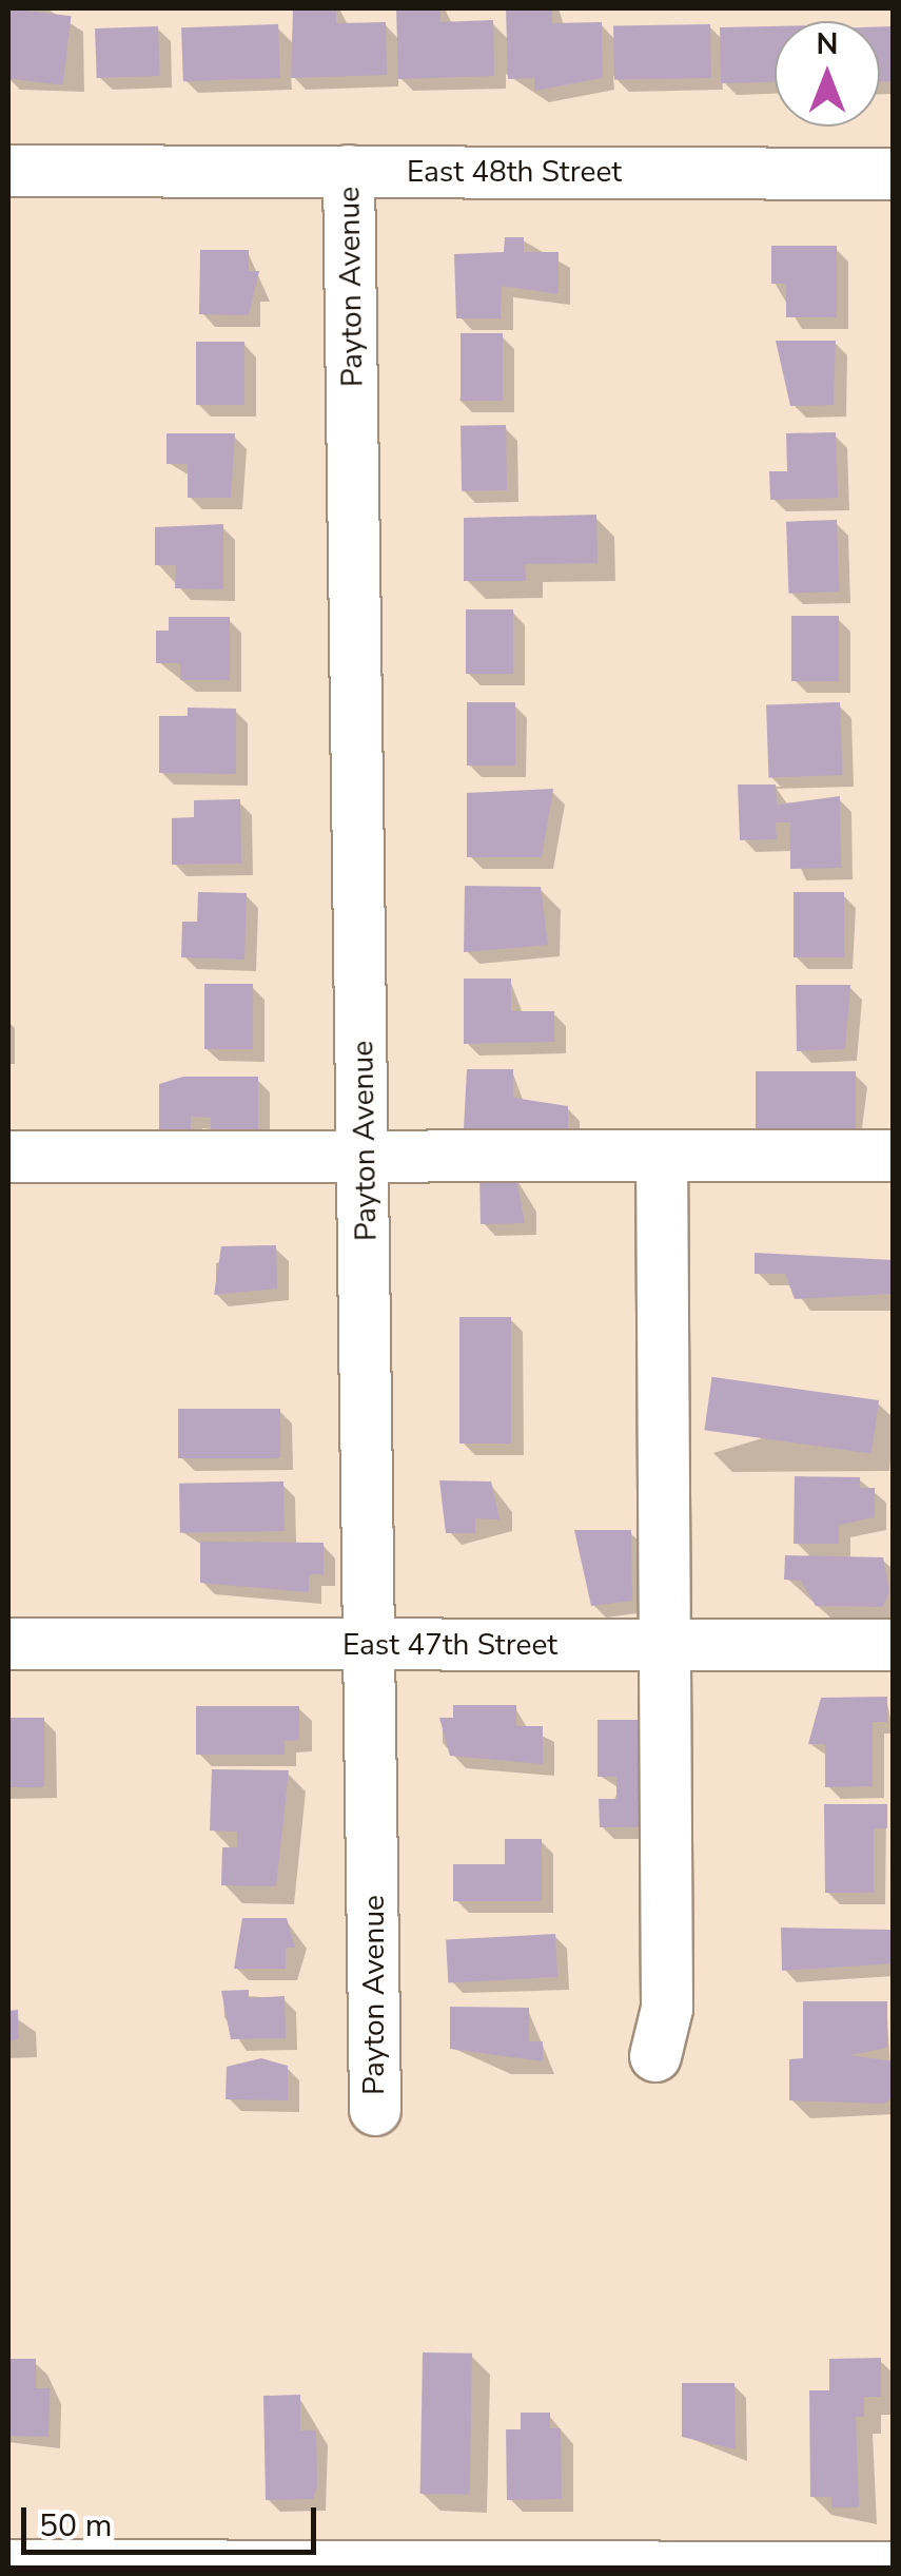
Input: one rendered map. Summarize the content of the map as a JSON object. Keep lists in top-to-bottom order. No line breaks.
{"streets":{"street":["East 48th Street","Payton Avenue","East 47th Street"]},"crossings":[["East 48th Street","Payton Avenue"],["Payton Avenue","East 47th Street"]],"scale_bar":"50 m","north":"top"}
